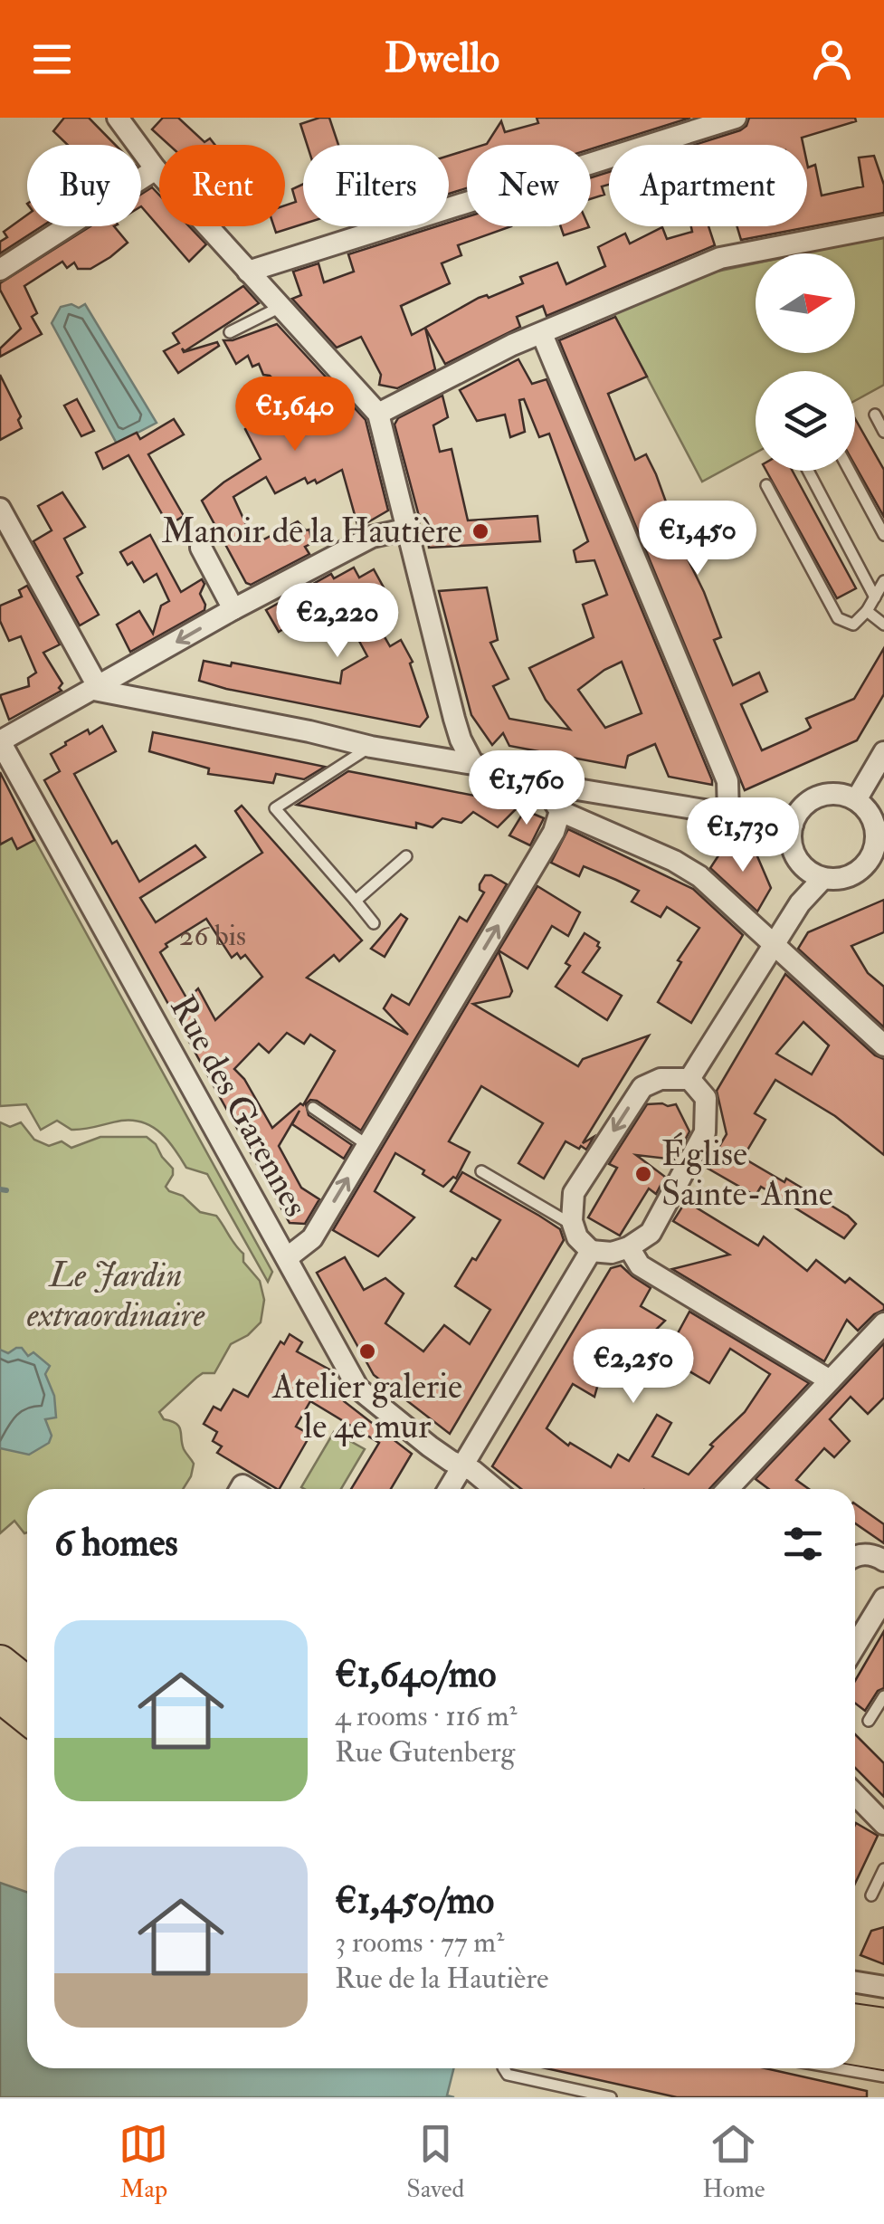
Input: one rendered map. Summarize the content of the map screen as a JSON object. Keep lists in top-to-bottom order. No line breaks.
{"streets":{"street":["Rue des Garennes"]},"parks":["Le Jardin extraordinaire"],"places":["Manoir de la Hautière","Église Sainte-Anne","Atelier galerie le 4e mur"],"house_numbers":["26 bis"],"north":"right","page":{"header":"Dwello","chip":["Buy","Rent","Filters","New","Apartment"],"price":["€1,640","€1,450","€2,220","€1,760","€1,730","€2,250"],"heading":"6 homes","list":[{"name":"€1,640/mo","note":"4 rooms · 116 m² · Rue Gutenberg"},{"name":"€1,450/mo","note":"3 rooms · 77 m² · Rue de la Hautière"}],"tabs":["Map","Saved","Home"]}}
